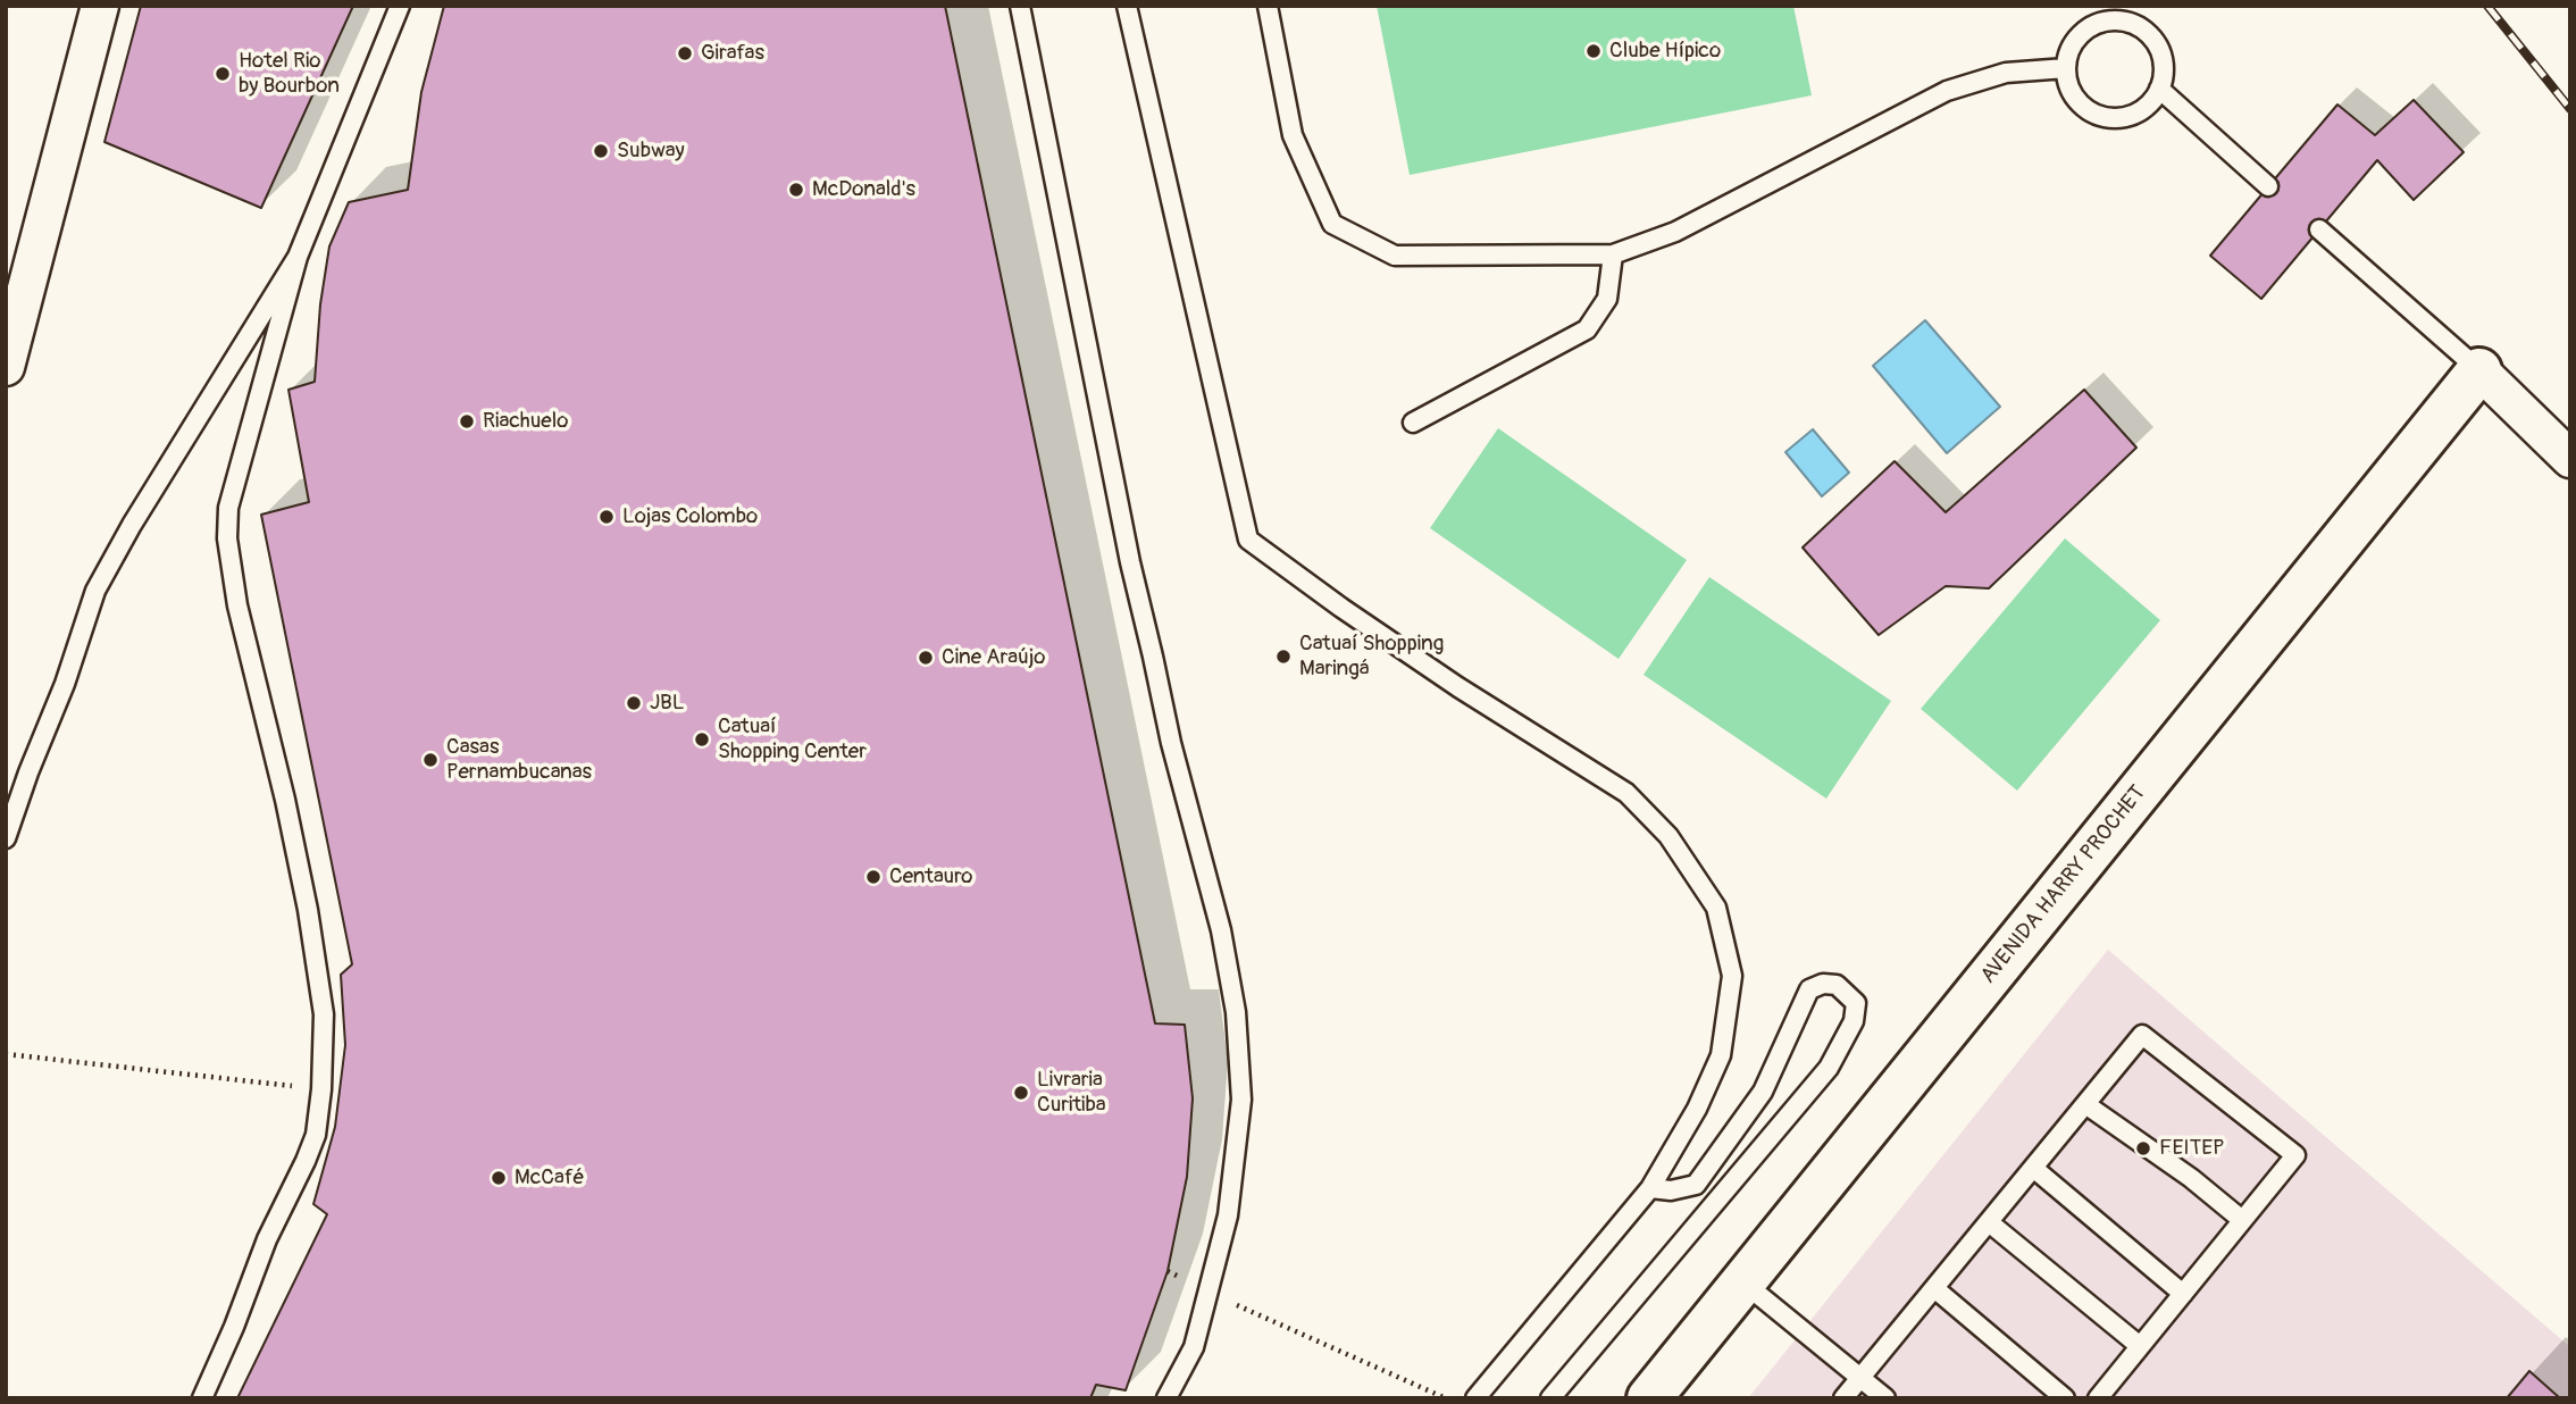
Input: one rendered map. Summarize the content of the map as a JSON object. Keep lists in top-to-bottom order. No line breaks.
{"streets":{"street":["AVENIDA HARRY PROCHET"]},"places":["Clube Hípico","Girafas","Hotel Rio by Bourbon","Subway","McDonald's","Riachuelo","Lojas Colombo","Catuaí Shopping Maringá","Cine Araújo","JBL","Catuaí Shopping Center","Casas Pernambucanas","Centauro","Livraria Curitiba","FEITEP","McCafé"]}
